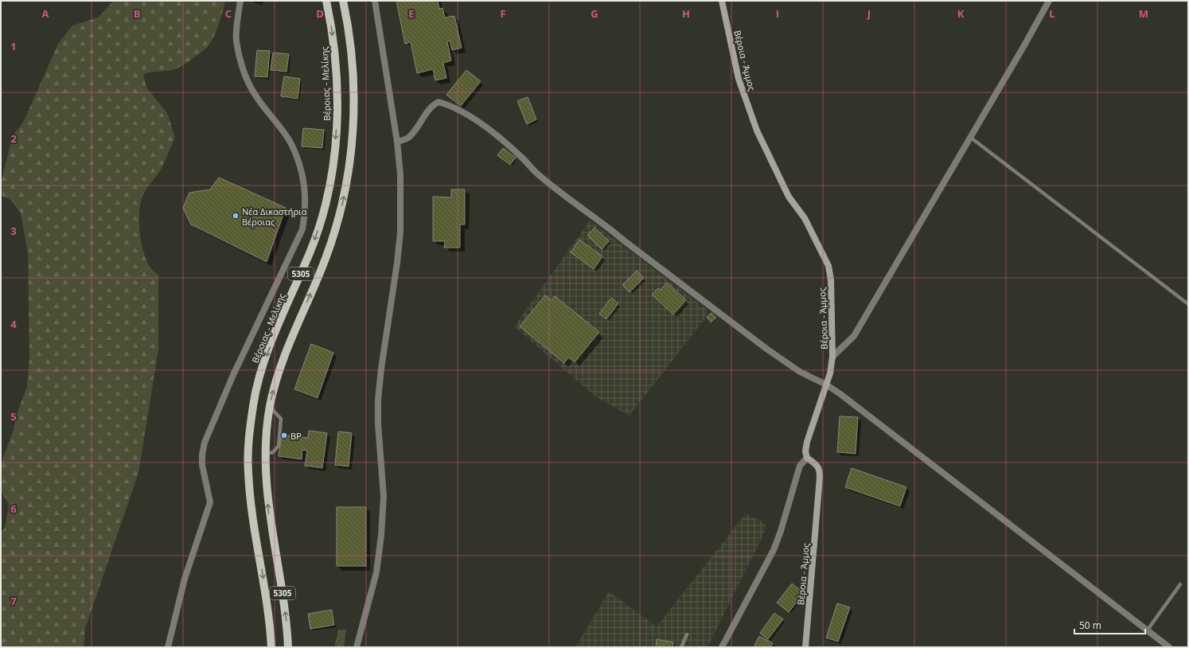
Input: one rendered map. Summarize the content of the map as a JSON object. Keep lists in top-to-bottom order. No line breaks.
{"streets":{"main road":["Βέροιας - Μελίκης","5305"],"street":["Βέροια - Άμμος"]},"places":["Νέα Δικαστήρια Βέροιας","BP"],"scale_bar":"50 m","grid":{"columns":["A","B","C","D","E","F","G","H","I","J","K","L","M"],"rows":["1","2","3","4","5","6","7"]}}
